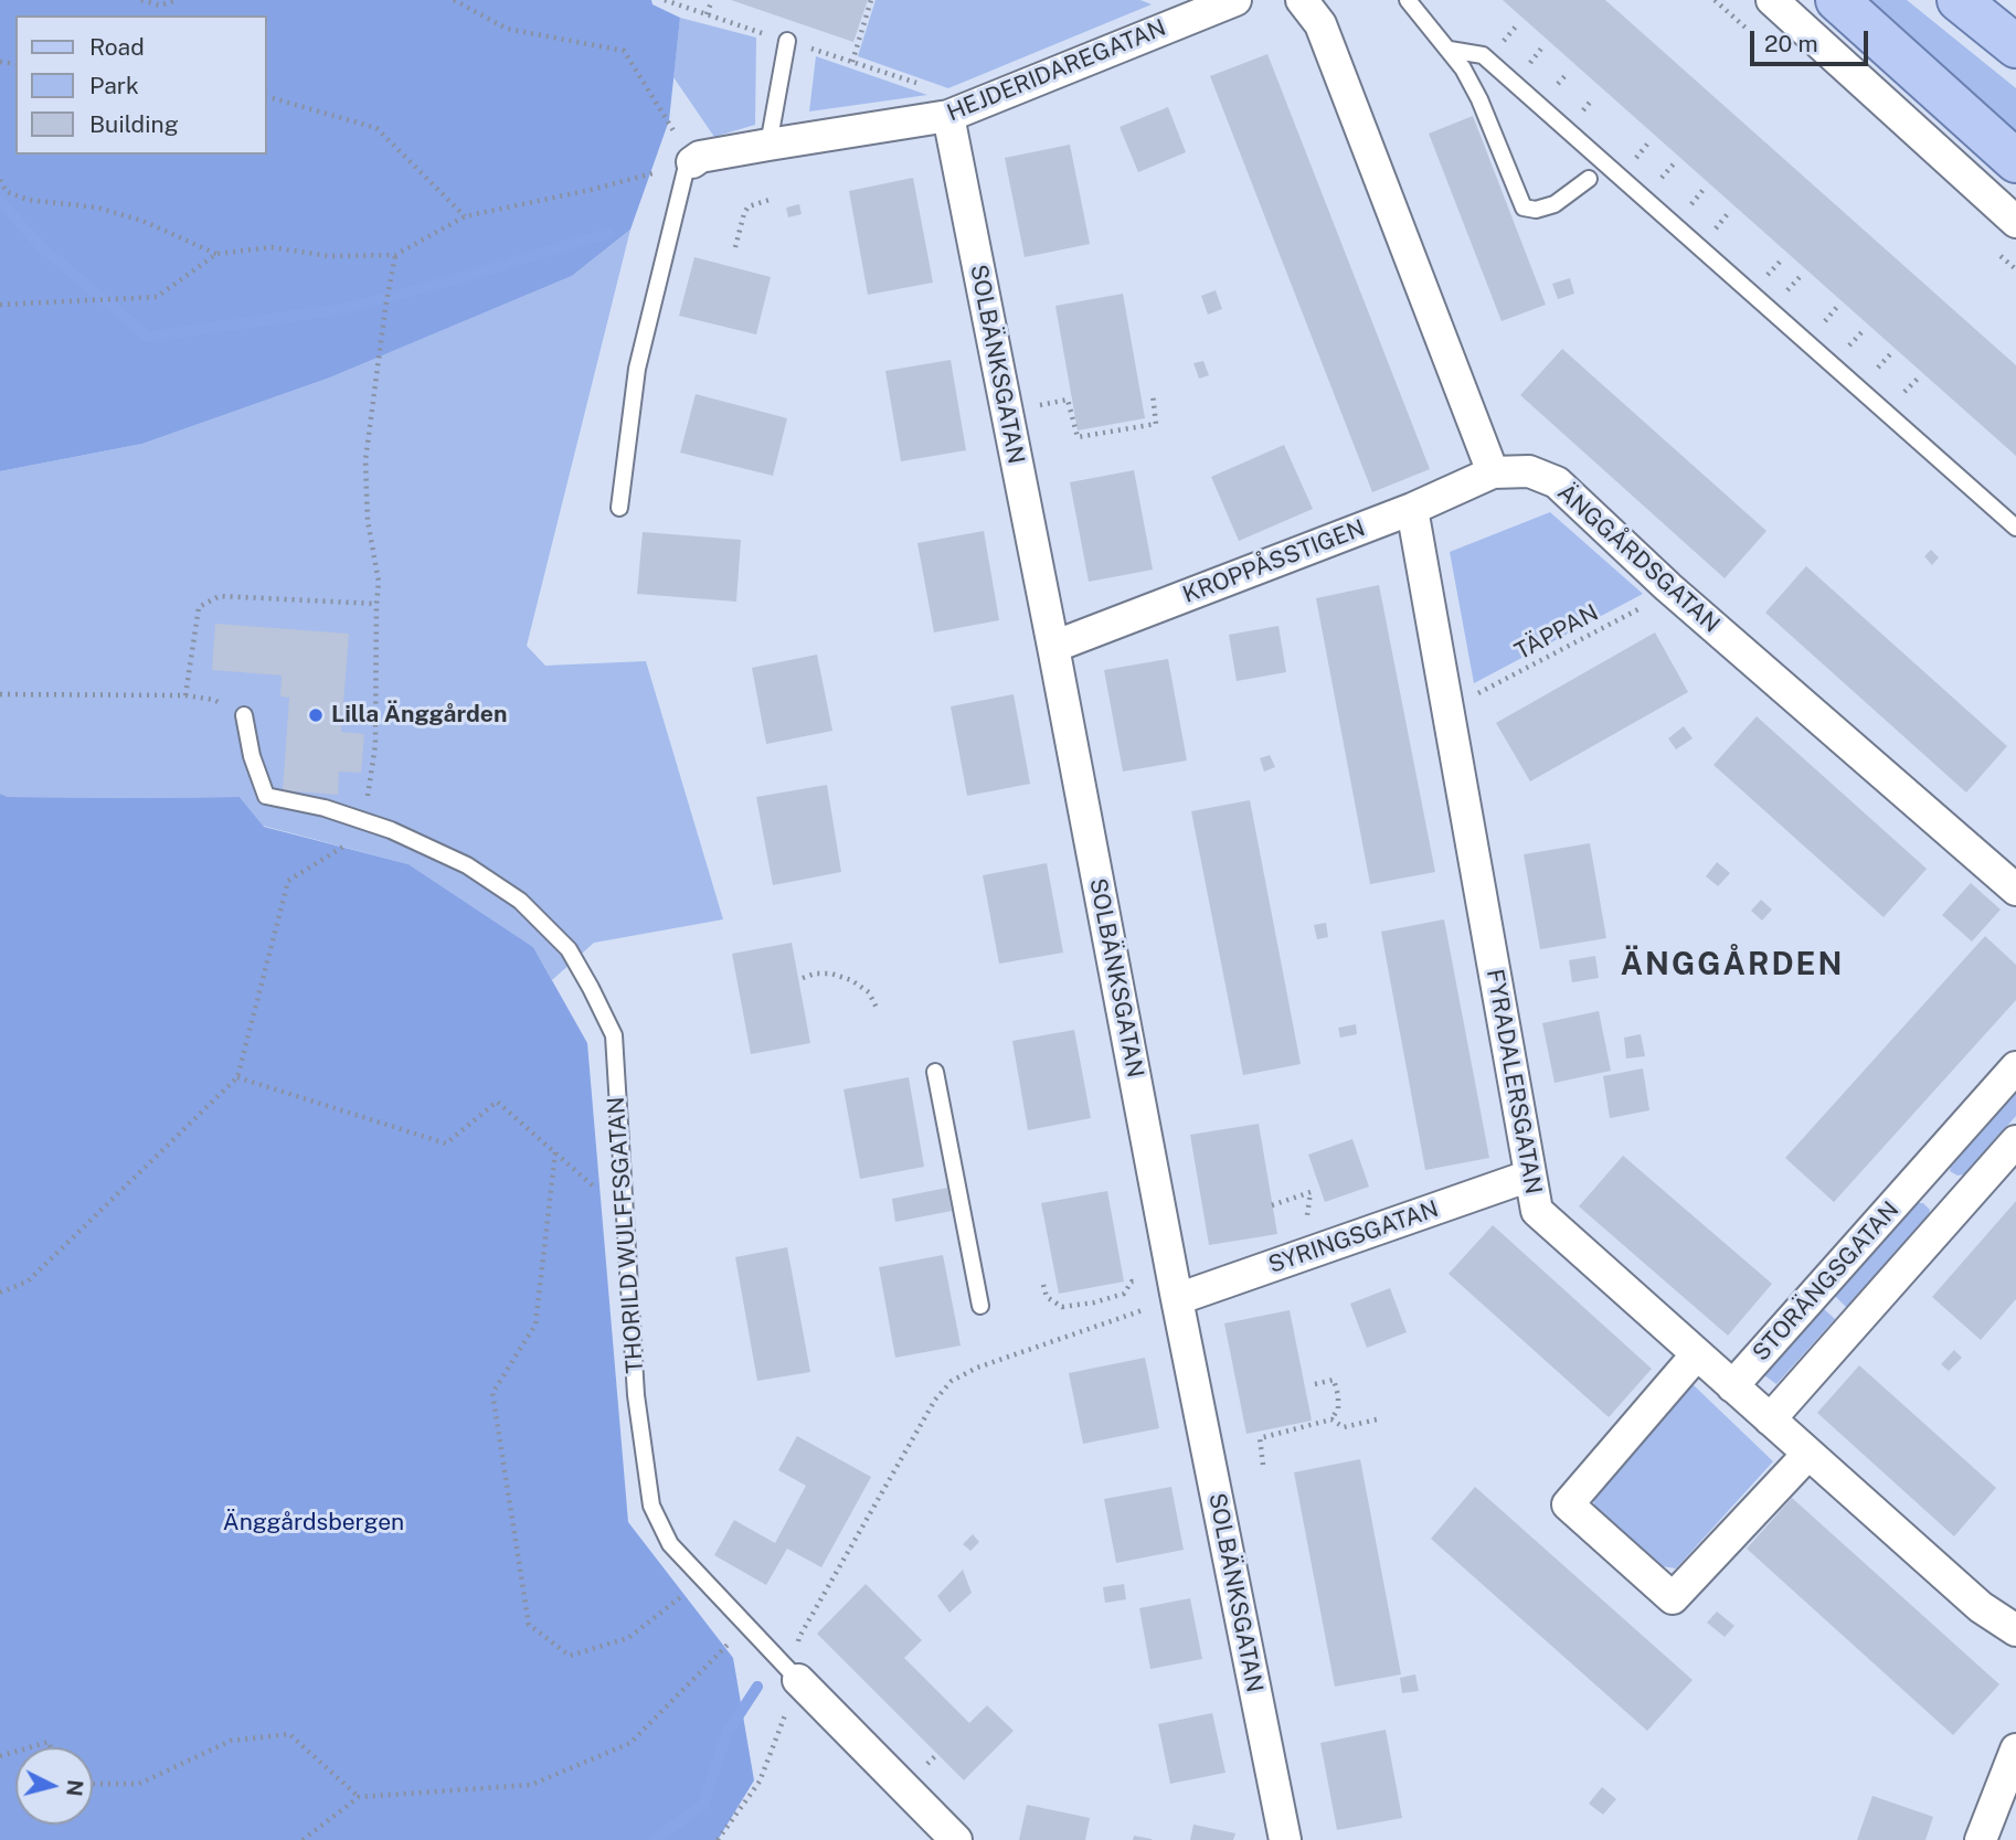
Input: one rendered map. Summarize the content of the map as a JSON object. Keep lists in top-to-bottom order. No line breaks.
{"streets":{"street":["HEJDERIDAREGATAN","SOLBÄNKSGATAN","ÄNGGÅRDSGATAN","KROPPÅSSTIGEN","FYRADALERSGATAN","THORILD WULFFSGATAN","SYRINGSGATAN","STORÄNGSGATAN"],"path":["TÄPPAN"]},"crossings":[["HEJDERIDAREGATAN","SOLBÄNKSGATAN"],["SOLBÄNKSGATAN","KROPPÅSSTIGEN"],["SOLBÄNKSGATAN","SYRINGSGATAN"],["ÄNGGÅRDSGATAN","KROPPÅSSTIGEN"],["KROPPÅSSTIGEN","FYRADALERSGATAN"],["FYRADALERSGATAN","SYRINGSGATAN"],["FYRADALERSGATAN","STORÄNGSGATAN"]],"districts":["ÄNGGÅRDEN"],"parks":["Änggårdsbergen"],"places":["Lilla Änggården"],"legend":["Road","Park","Building"],"scale_bar":"20 m","north":"right"}
